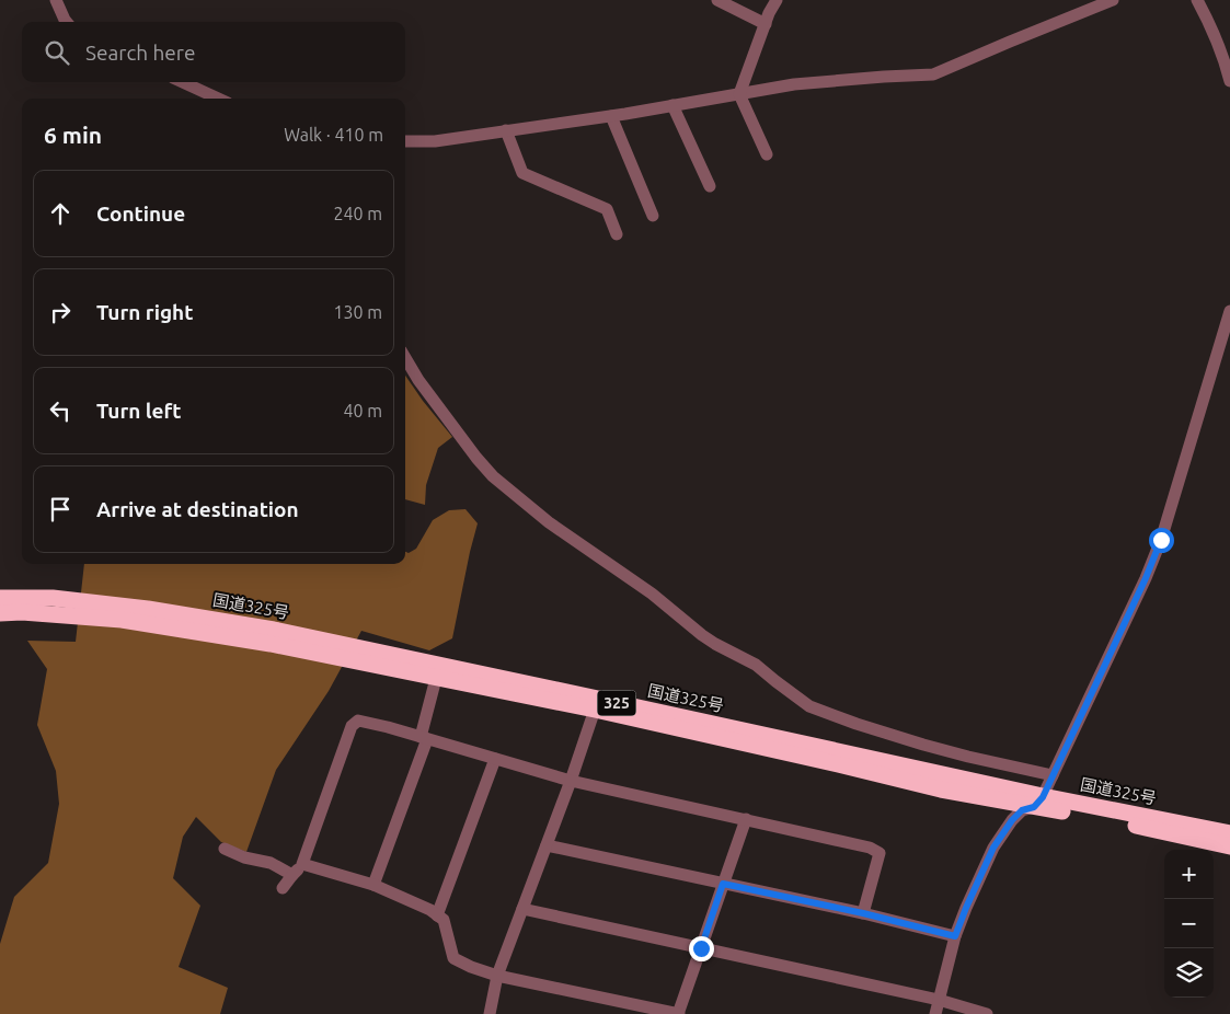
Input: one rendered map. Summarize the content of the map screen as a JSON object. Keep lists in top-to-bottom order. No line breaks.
{"streets":{"highway":["国道325号","325"]},"page":{"search":"Search here","heading":["6 min","Walk · 410 m"],"list":[["Continue","240 m"],["Turn right","130 m"],["Turn left","40 m"],"Arrive at destination"],"map_buttons":["+","−"]}}
